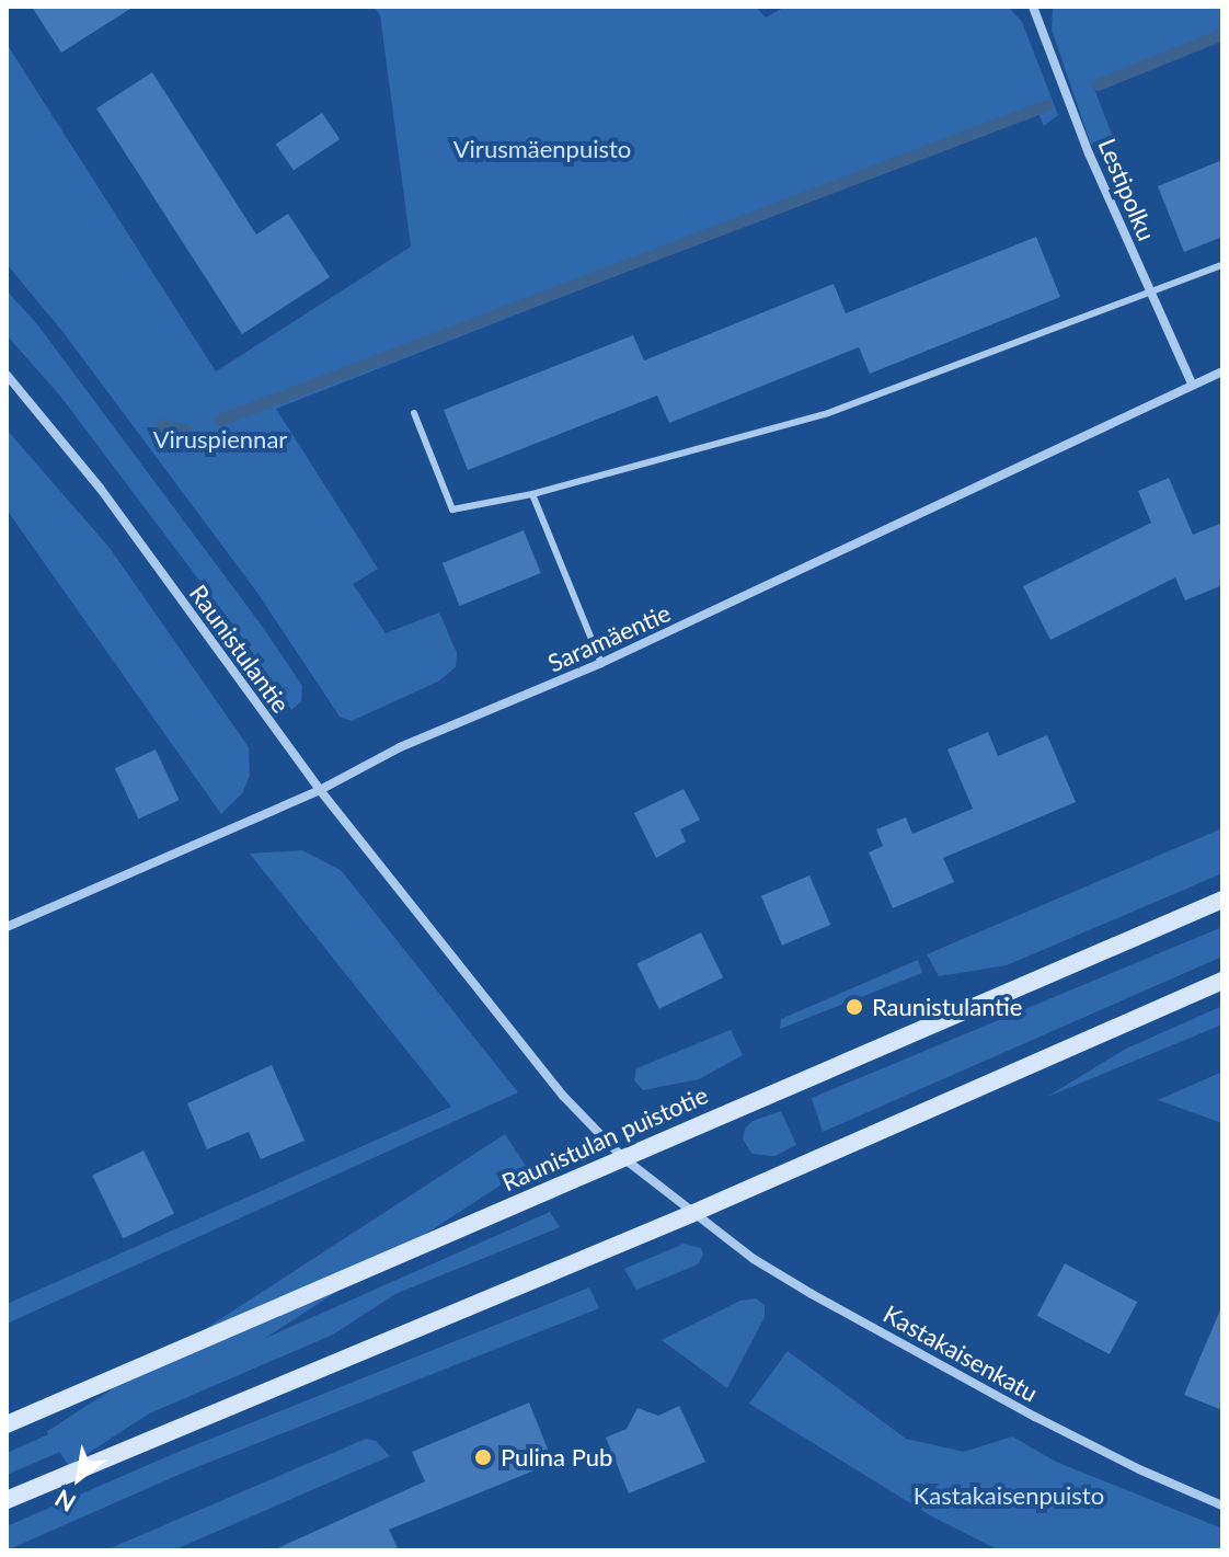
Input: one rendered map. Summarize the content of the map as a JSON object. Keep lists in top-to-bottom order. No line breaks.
{"streets":{"main road":["Raunistulan puistotie"],"street":["Lestipolku","Saramäentie","Raunistulantie","Kastakaisenkatu"]},"crossings":[["Lestipolku","Saramäentie"],["Saramäentie","Raunistulantie"],["Raunistulantie","Raunistulan puistotie"],["Raunistulantie","Kastakaisenkatu"]],"parks":["Virusmäenpuisto","Viruspiennar","Kastakaisenpuisto"],"places":["Raunistulantie","Pulina Pub"],"north":"bottom left"}
